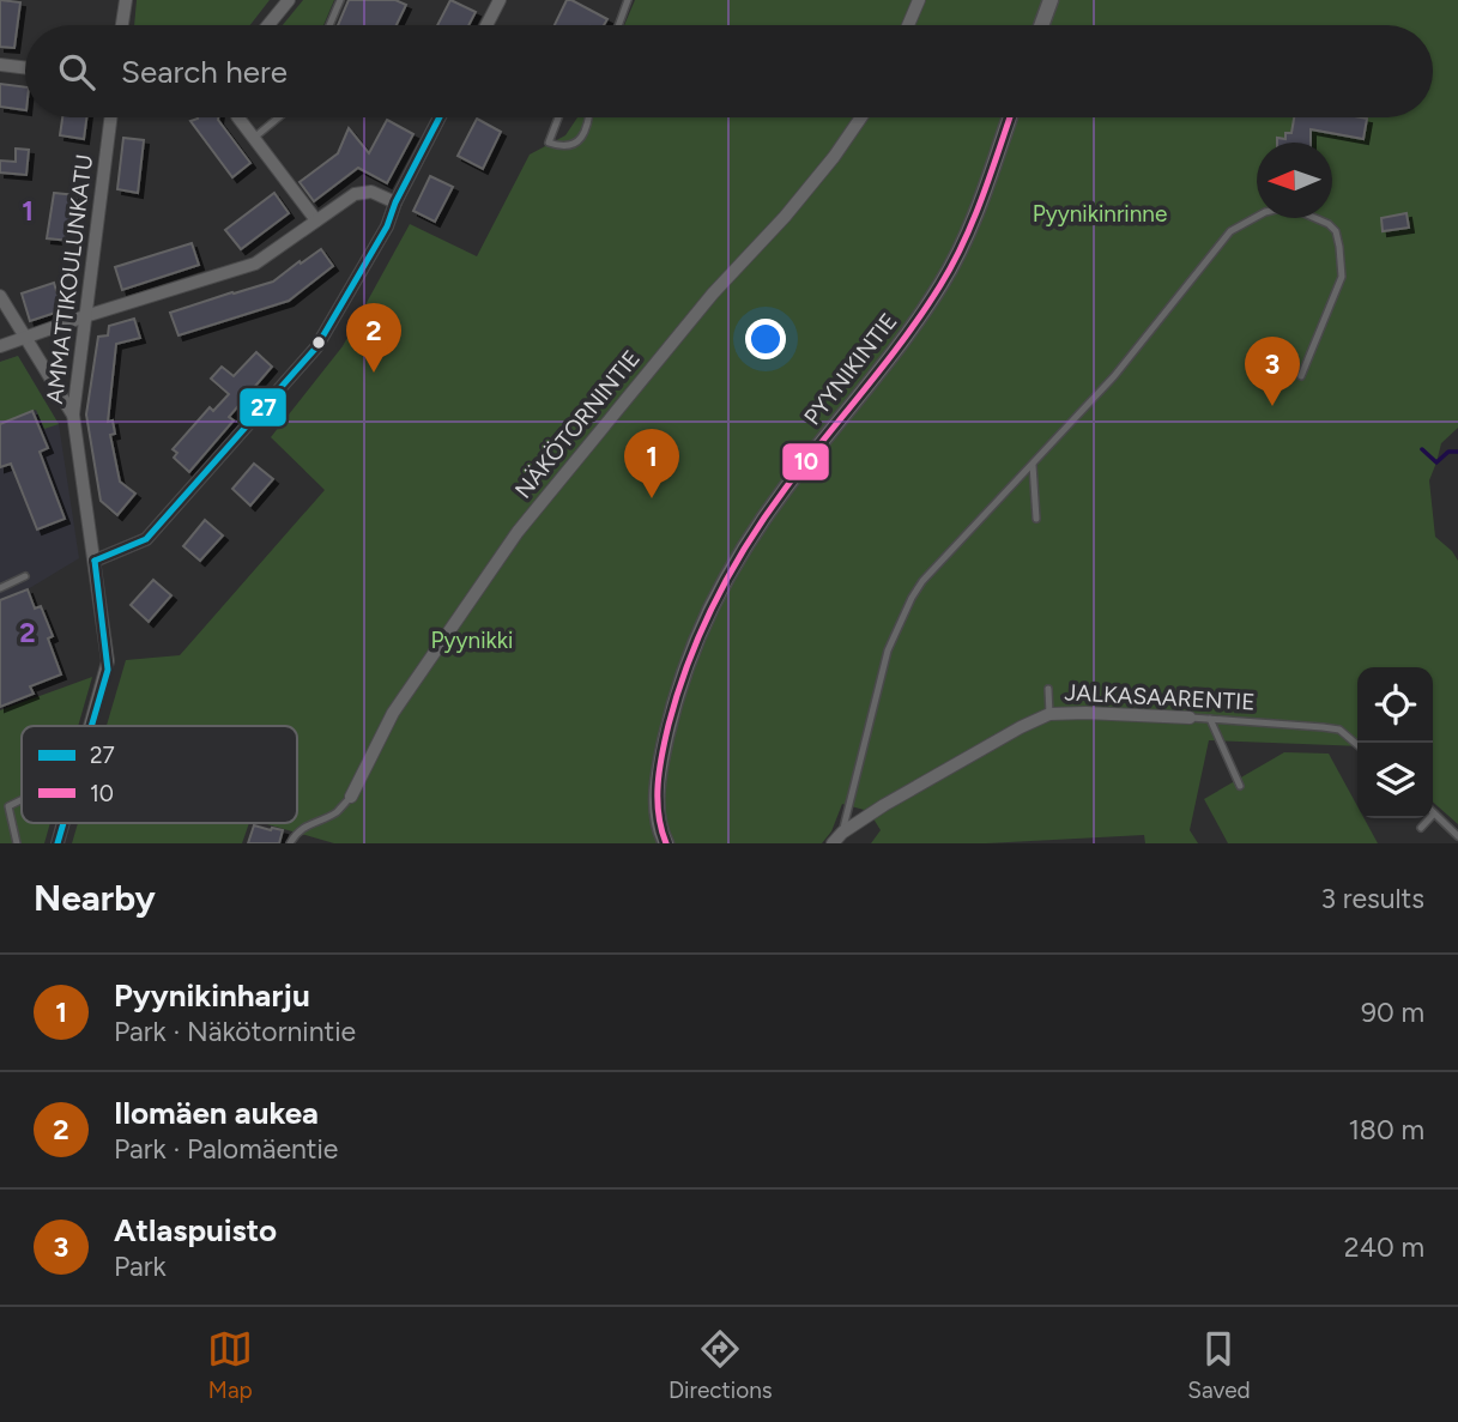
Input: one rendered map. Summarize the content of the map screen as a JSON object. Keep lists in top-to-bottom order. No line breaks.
{"streets":{"street":["AMMATTIKOULUNKATU","PYYNIKINTIE","NÄKÖTORNINTIE","JALKASAARENTIE"]},"parks":["Pyynikinrinne","Pyynikki"],"lines":["transit line 27","transit line 10"],"legend":["27","10"],"north":"left","page":{"search":"Search here","pins":["2","3","1"],"heading":["Nearby","3 results"],"list":[{"mark":"1","name":"Pyynikinharju","note":"Park · Näkötornintie","value":"90 m"},{"mark":"2","name":"Ilomäen aukea","note":"Park · Palomäentie","value":"180 m"},{"mark":"3","name":"Atlaspuisto","note":"Park","value":"240 m"}],"nav":["Map","Directions","Saved"]},"grid":{"rows":["1","2"]}}
